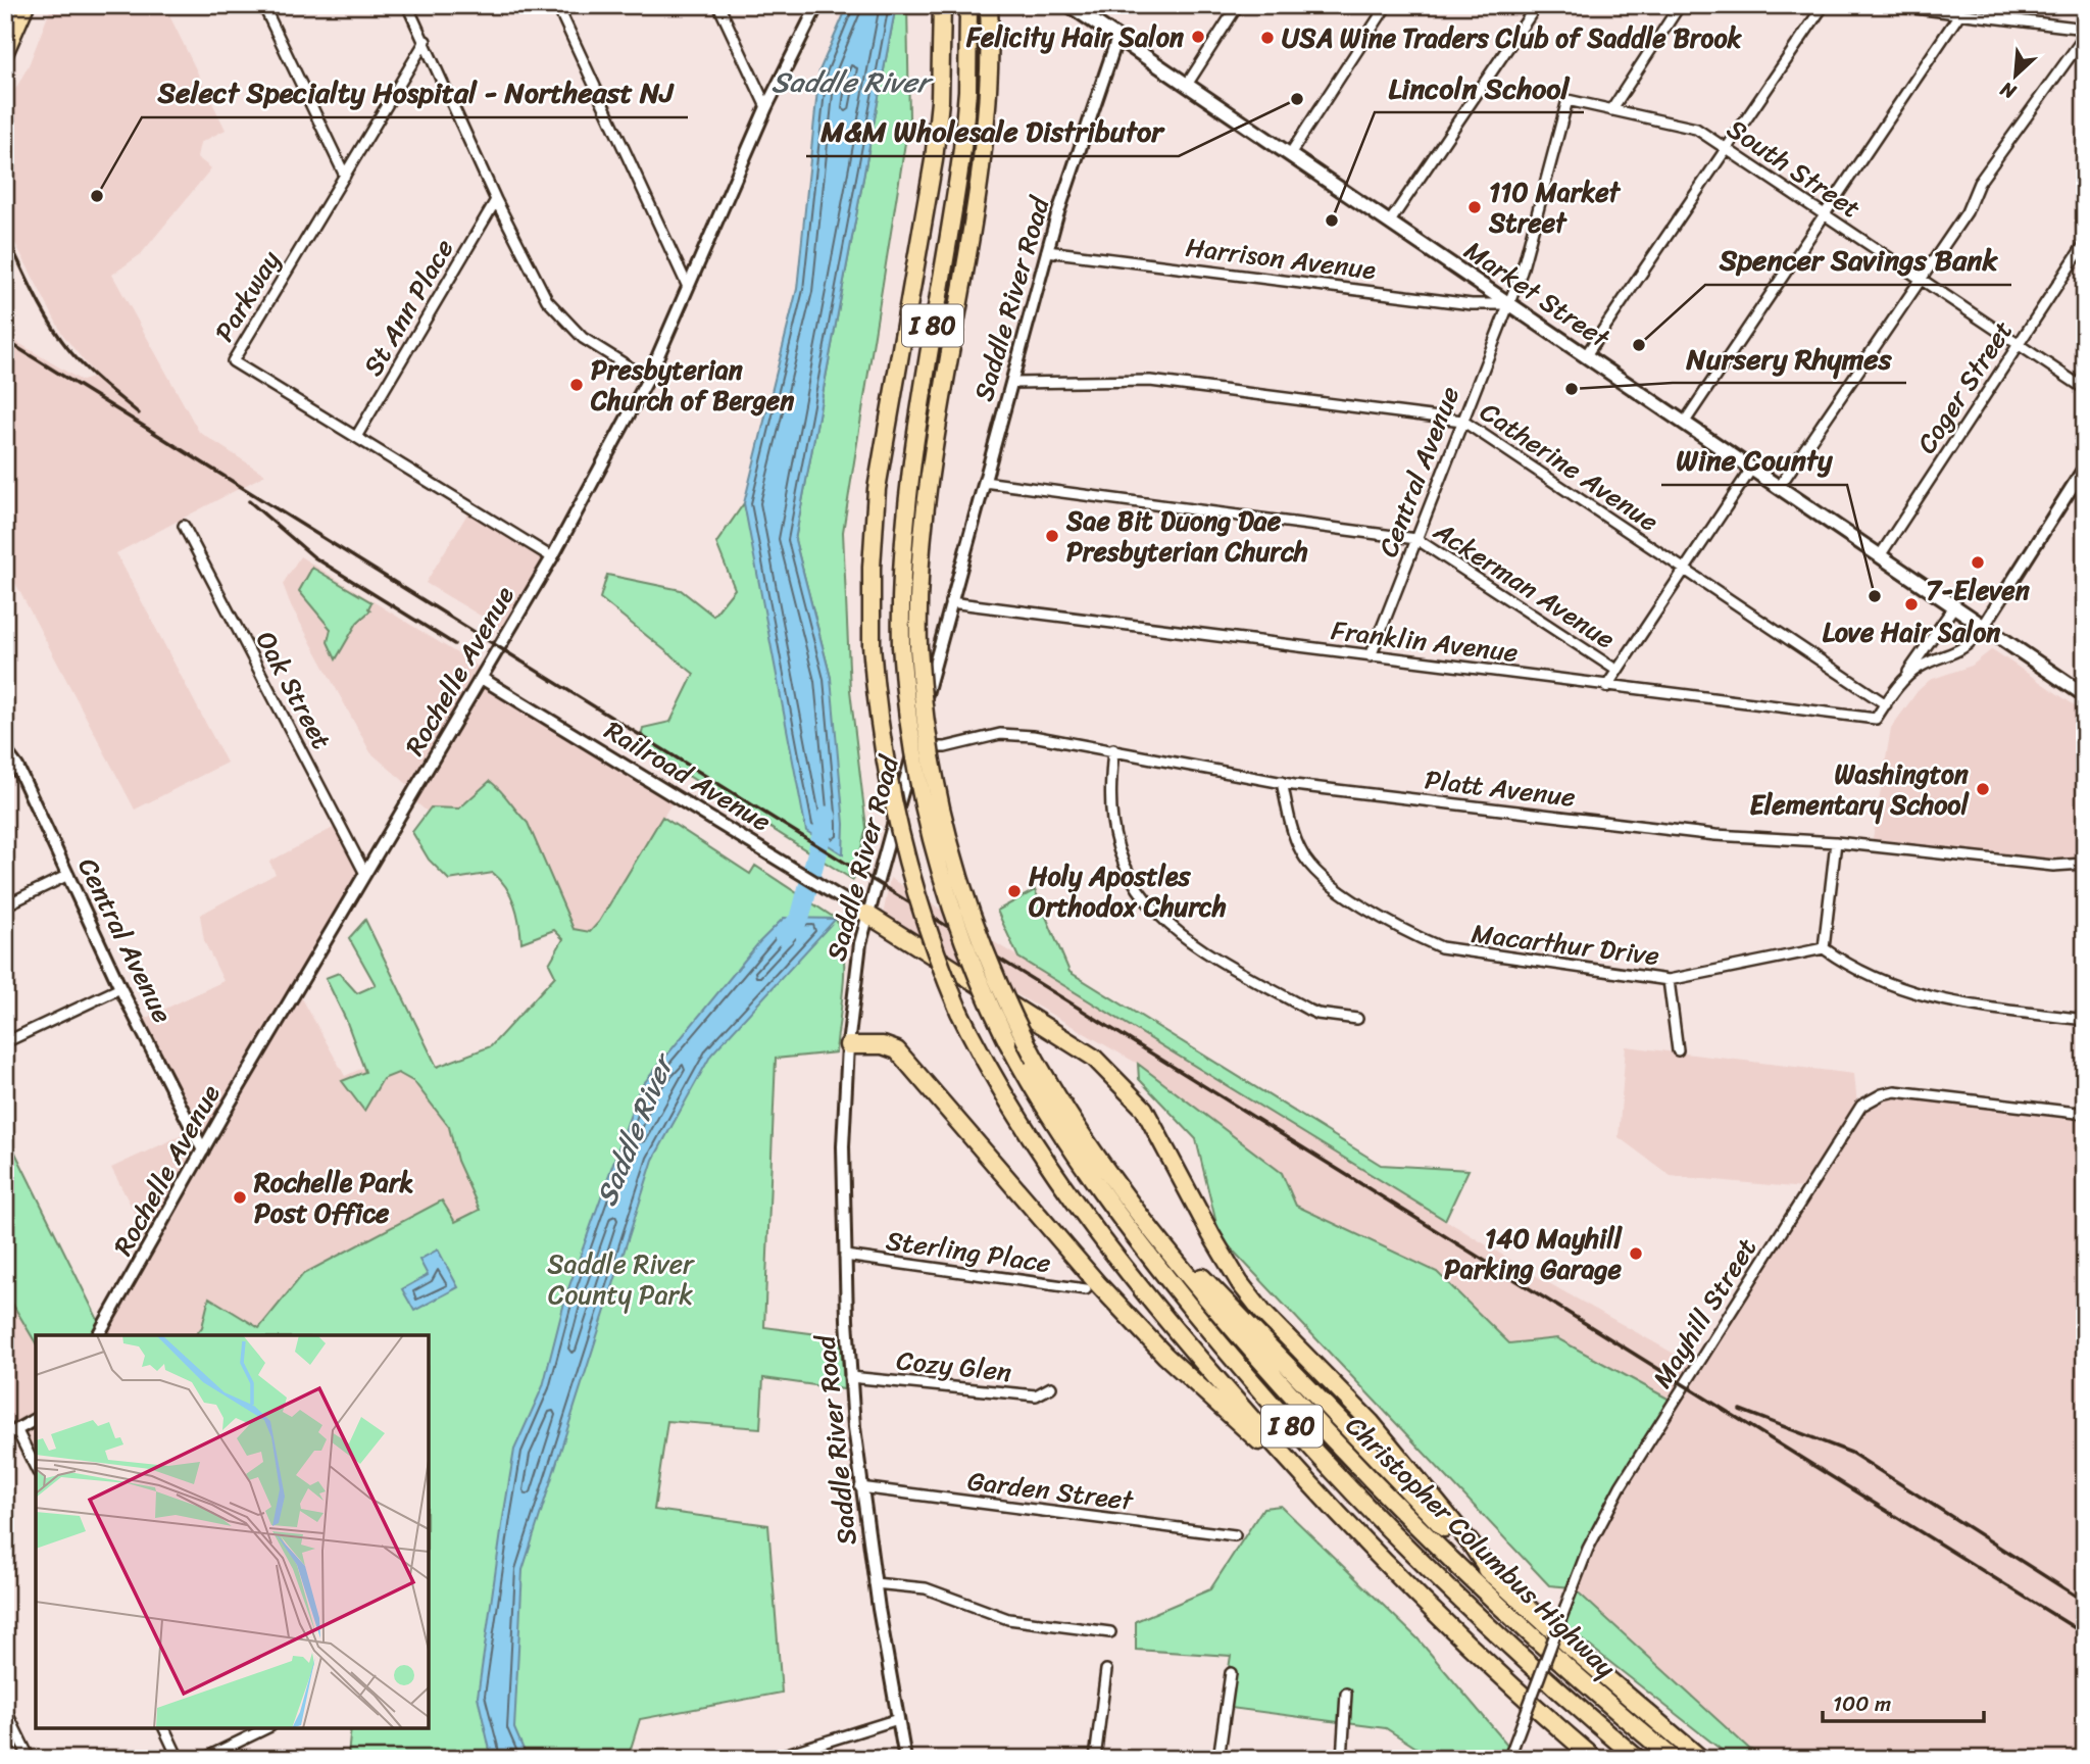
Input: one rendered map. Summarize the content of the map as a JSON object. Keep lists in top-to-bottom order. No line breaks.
{"streets":{"highway":["I 80","Christopher Columbus Highway"],"main road":["Market Street"],"street":["South Street","Harrison Avenue","Parkway","Saddle River Road","St Ann Place","Coger Street","Catherine Avenue","Central Avenue","Ackerman Avenue","Franklin Avenue","Rochelle Avenue","Oak Street","Railroad Avenue","Platt Avenue","Macarthur Drive","Sterling Place","Mayhill Street","Cozy Glen","Garden Street"]},"crossings":[["South Street","Coger Street"],["South Street","Central Avenue"],["Harrison Avenue","Market Street"],["Harrison Avenue","Saddle River Road"],["Harrison Avenue","Central Avenue"],["Market Street","Saddle River Road"],["Market Street","Coger Street"],["Market Street","Central Avenue"],["Parkway","St Ann Place"],["Parkway","Rochelle Avenue"],["Saddle River Road","Catherine Avenue"],["Saddle River Road","Ackerman Avenue"],["Saddle River Road","Franklin Avenue"],["Saddle River Road","Railroad Avenue"],["Saddle River Road","Platt Avenue"],["Saddle River Road","Sterling Place"],["Saddle River Road","Cozy Glen"],["Saddle River Road","Garden Street"],["Catherine Avenue","Central Avenue"],["Catherine Avenue","Franklin Avenue"],["Central Avenue","Ackerman Avenue"],["Central Avenue","Franklin Avenue"],["Central Avenue","Rochelle Avenue"],["Rochelle Avenue","Oak Street"],["Rochelle Avenue","Railroad Avenue"],["Platt Avenue","Macarthur Drive"]],"water":["Saddle River"],"parks":["Saddle River County Park"],"places":["Felicity Hair Salon","USA Wine Traders Club of Saddle Brook","M&M Wholesale Distributor","Select Specialty Hospital - Northeast NJ","110 Market Street","Lincoln School","Spencer Savings Bank","Presbyterian Church of Bergen","Nursery Rhymes","Sae Bit Duong Dae Presbyterian Church","7-Eleven","Wine County","Love Hair Salon","Washington Elementary School","Holy Apostles Orthodox Church","Rochelle Park Post Office","140 Mayhill Parking Garage"],"scale_bar":"100 m","north":"bottom left"}
